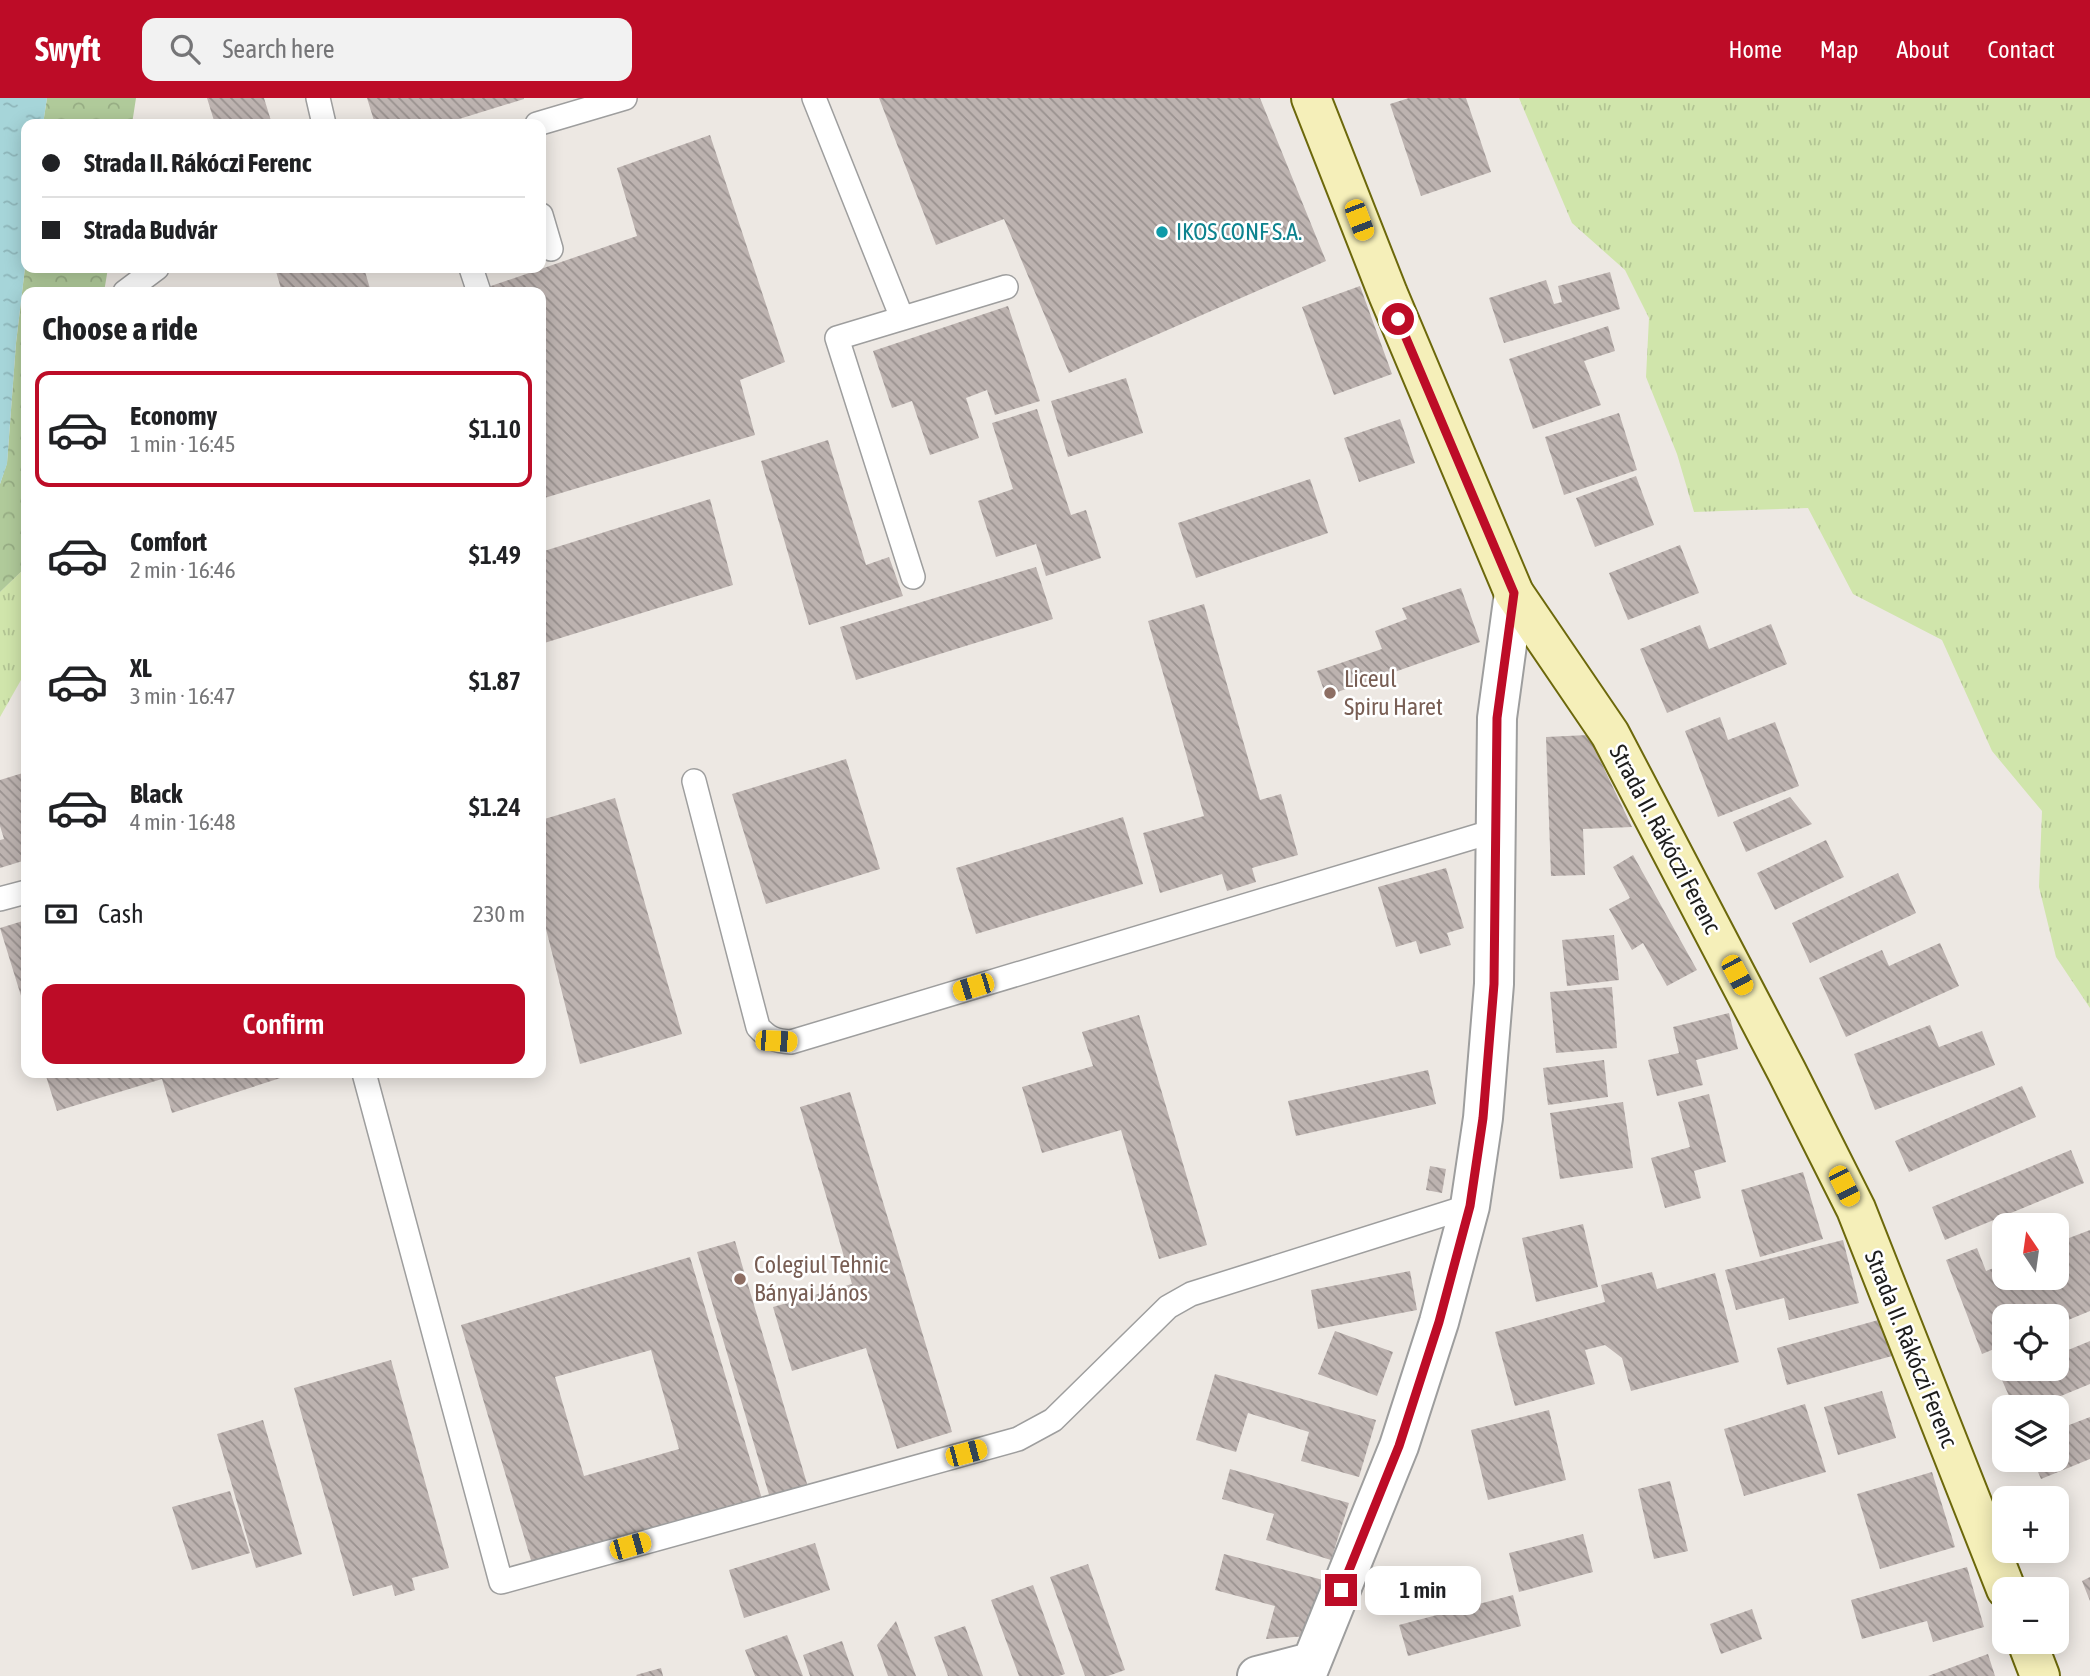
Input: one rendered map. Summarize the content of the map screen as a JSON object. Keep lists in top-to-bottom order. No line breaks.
{"streets":{"main road":["Strada II. Rákóczi Ferenc"]},"places":["IKOS CONF S.A.","Liceul Spiru Haret","Colegiul Tehnic Bányai János"],"north":"top","page":{"header":"Swyft","search":"Search here","nav":["Home","Map","About","Contact"],"banner":["Strada II. Rákóczi Ferenc","Strada Budvár"],"heading":"Choose a ride","list":[{"name":"Economy","note":"1 min · 16:45","value":"$1.10"},{"name":"Comfort","note":"2 min · 16:46","value":"$1.49"},{"name":"XL","note":"3 min · 16:47","value":"$1.87"},{"name":"Black","note":"4 min · 16:48","value":"$1.24"}],"pay":["Cash","230 m"],"buttons":"Confirm","map_buttons":["+","−"],"bubble":"1 min"}}
